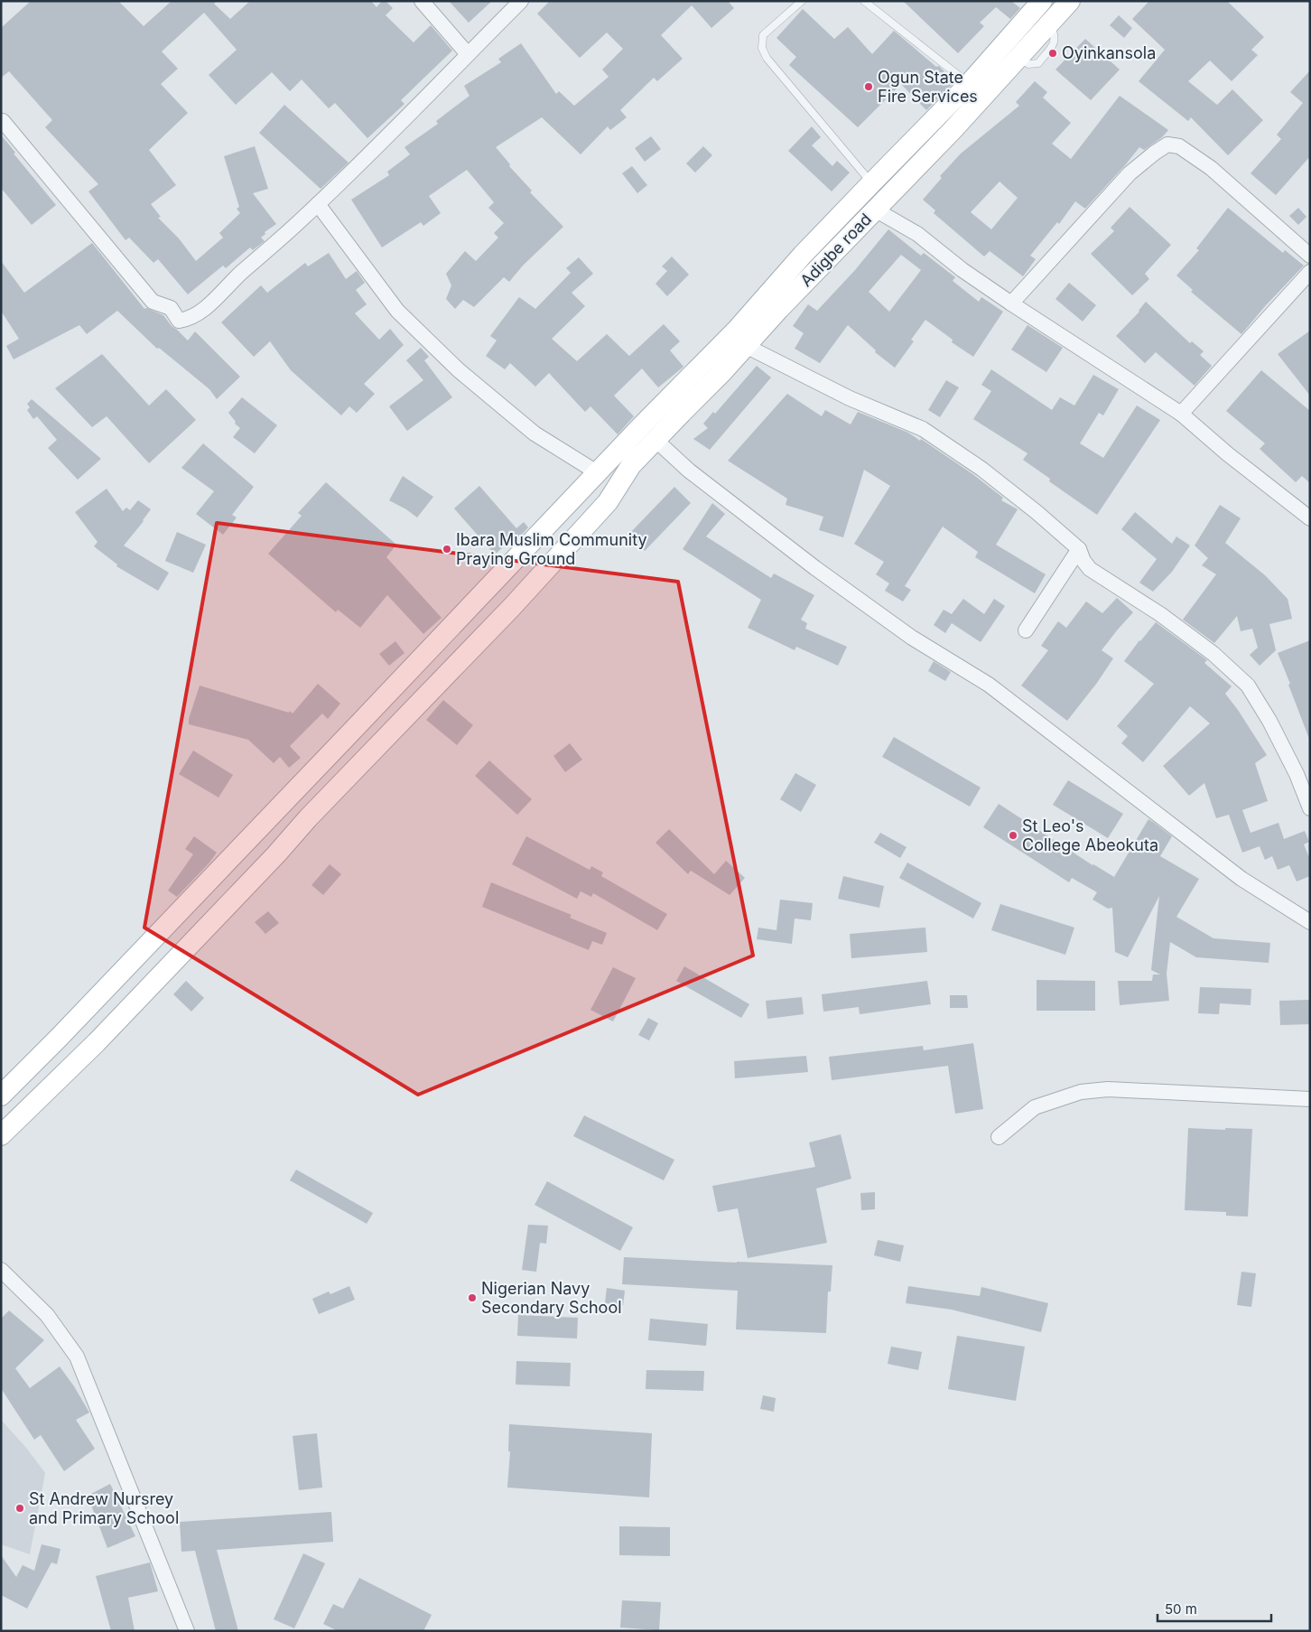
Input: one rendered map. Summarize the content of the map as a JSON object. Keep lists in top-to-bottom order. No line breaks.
{"streets":{"main road":["Adigbe road"]},"places":["Oyinkansola","Ogun State Fire Services","Ibara Muslim Community Praying Ground","St Leo's College Abeokuta","Nigerian Navy Secondary School","St Andrew Nursrey and Primary School"],"scale_bar":"50 m"}
